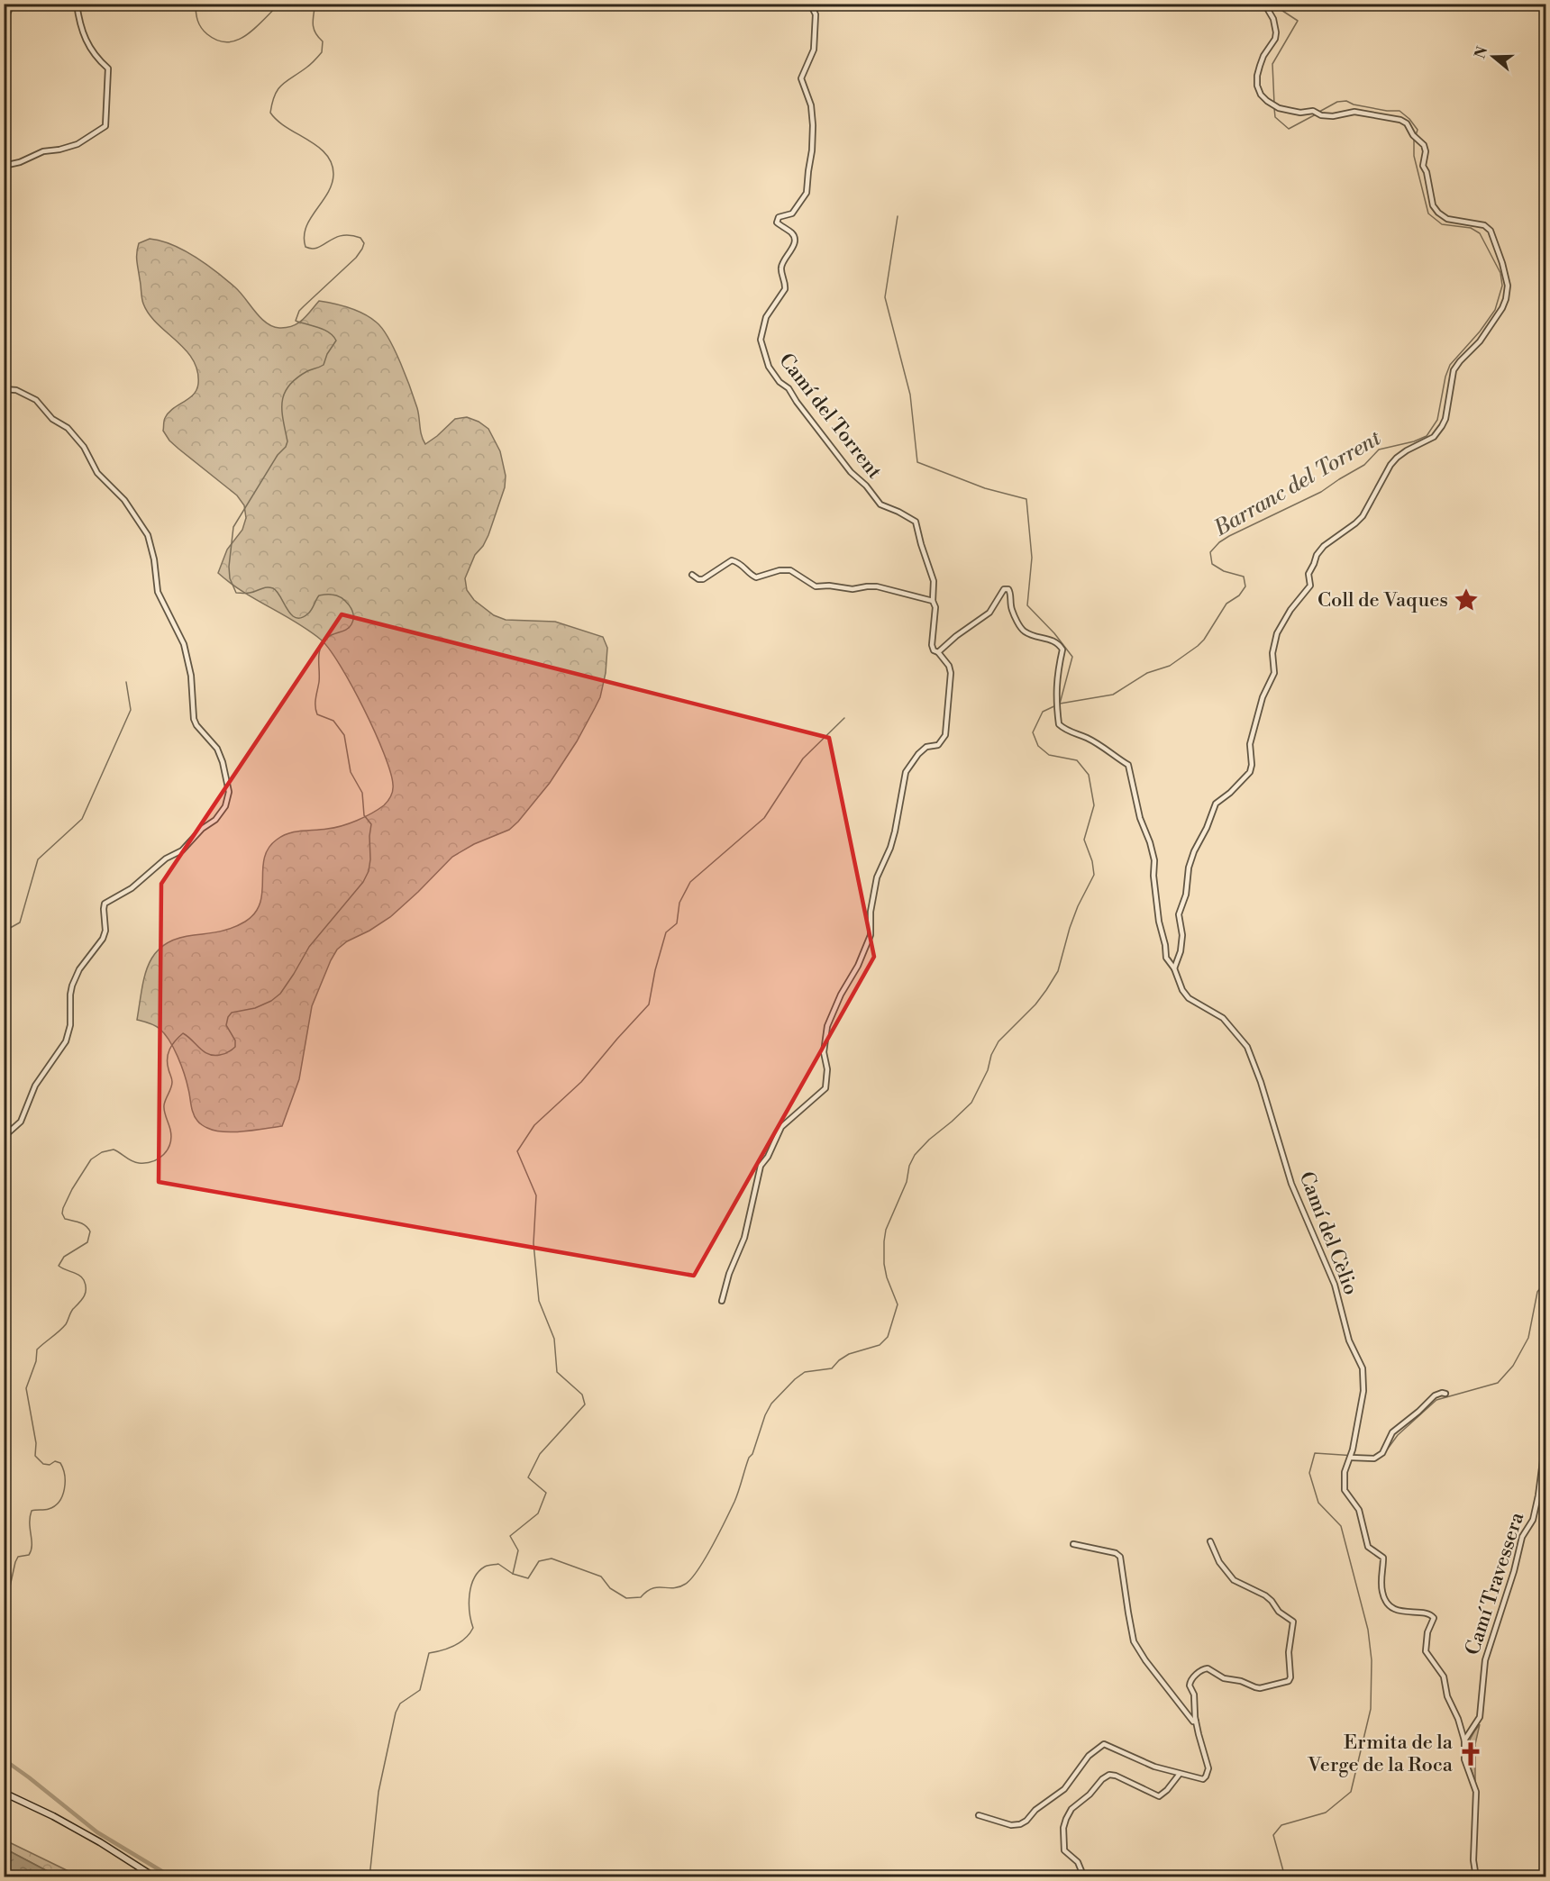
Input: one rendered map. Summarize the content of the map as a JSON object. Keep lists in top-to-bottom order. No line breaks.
{"streets":{"street":["Camí del Torrent","Camí del Cèlio","Camí Travessera"]},"crossings":[["Camí del Cèlio","Camí Travessera"]],"water":["Barranc del Torrent"],"places":{"place":["Coll de Vaques"],"church":["Ermita de la Verge de la Roca"]},"north":"left"}
